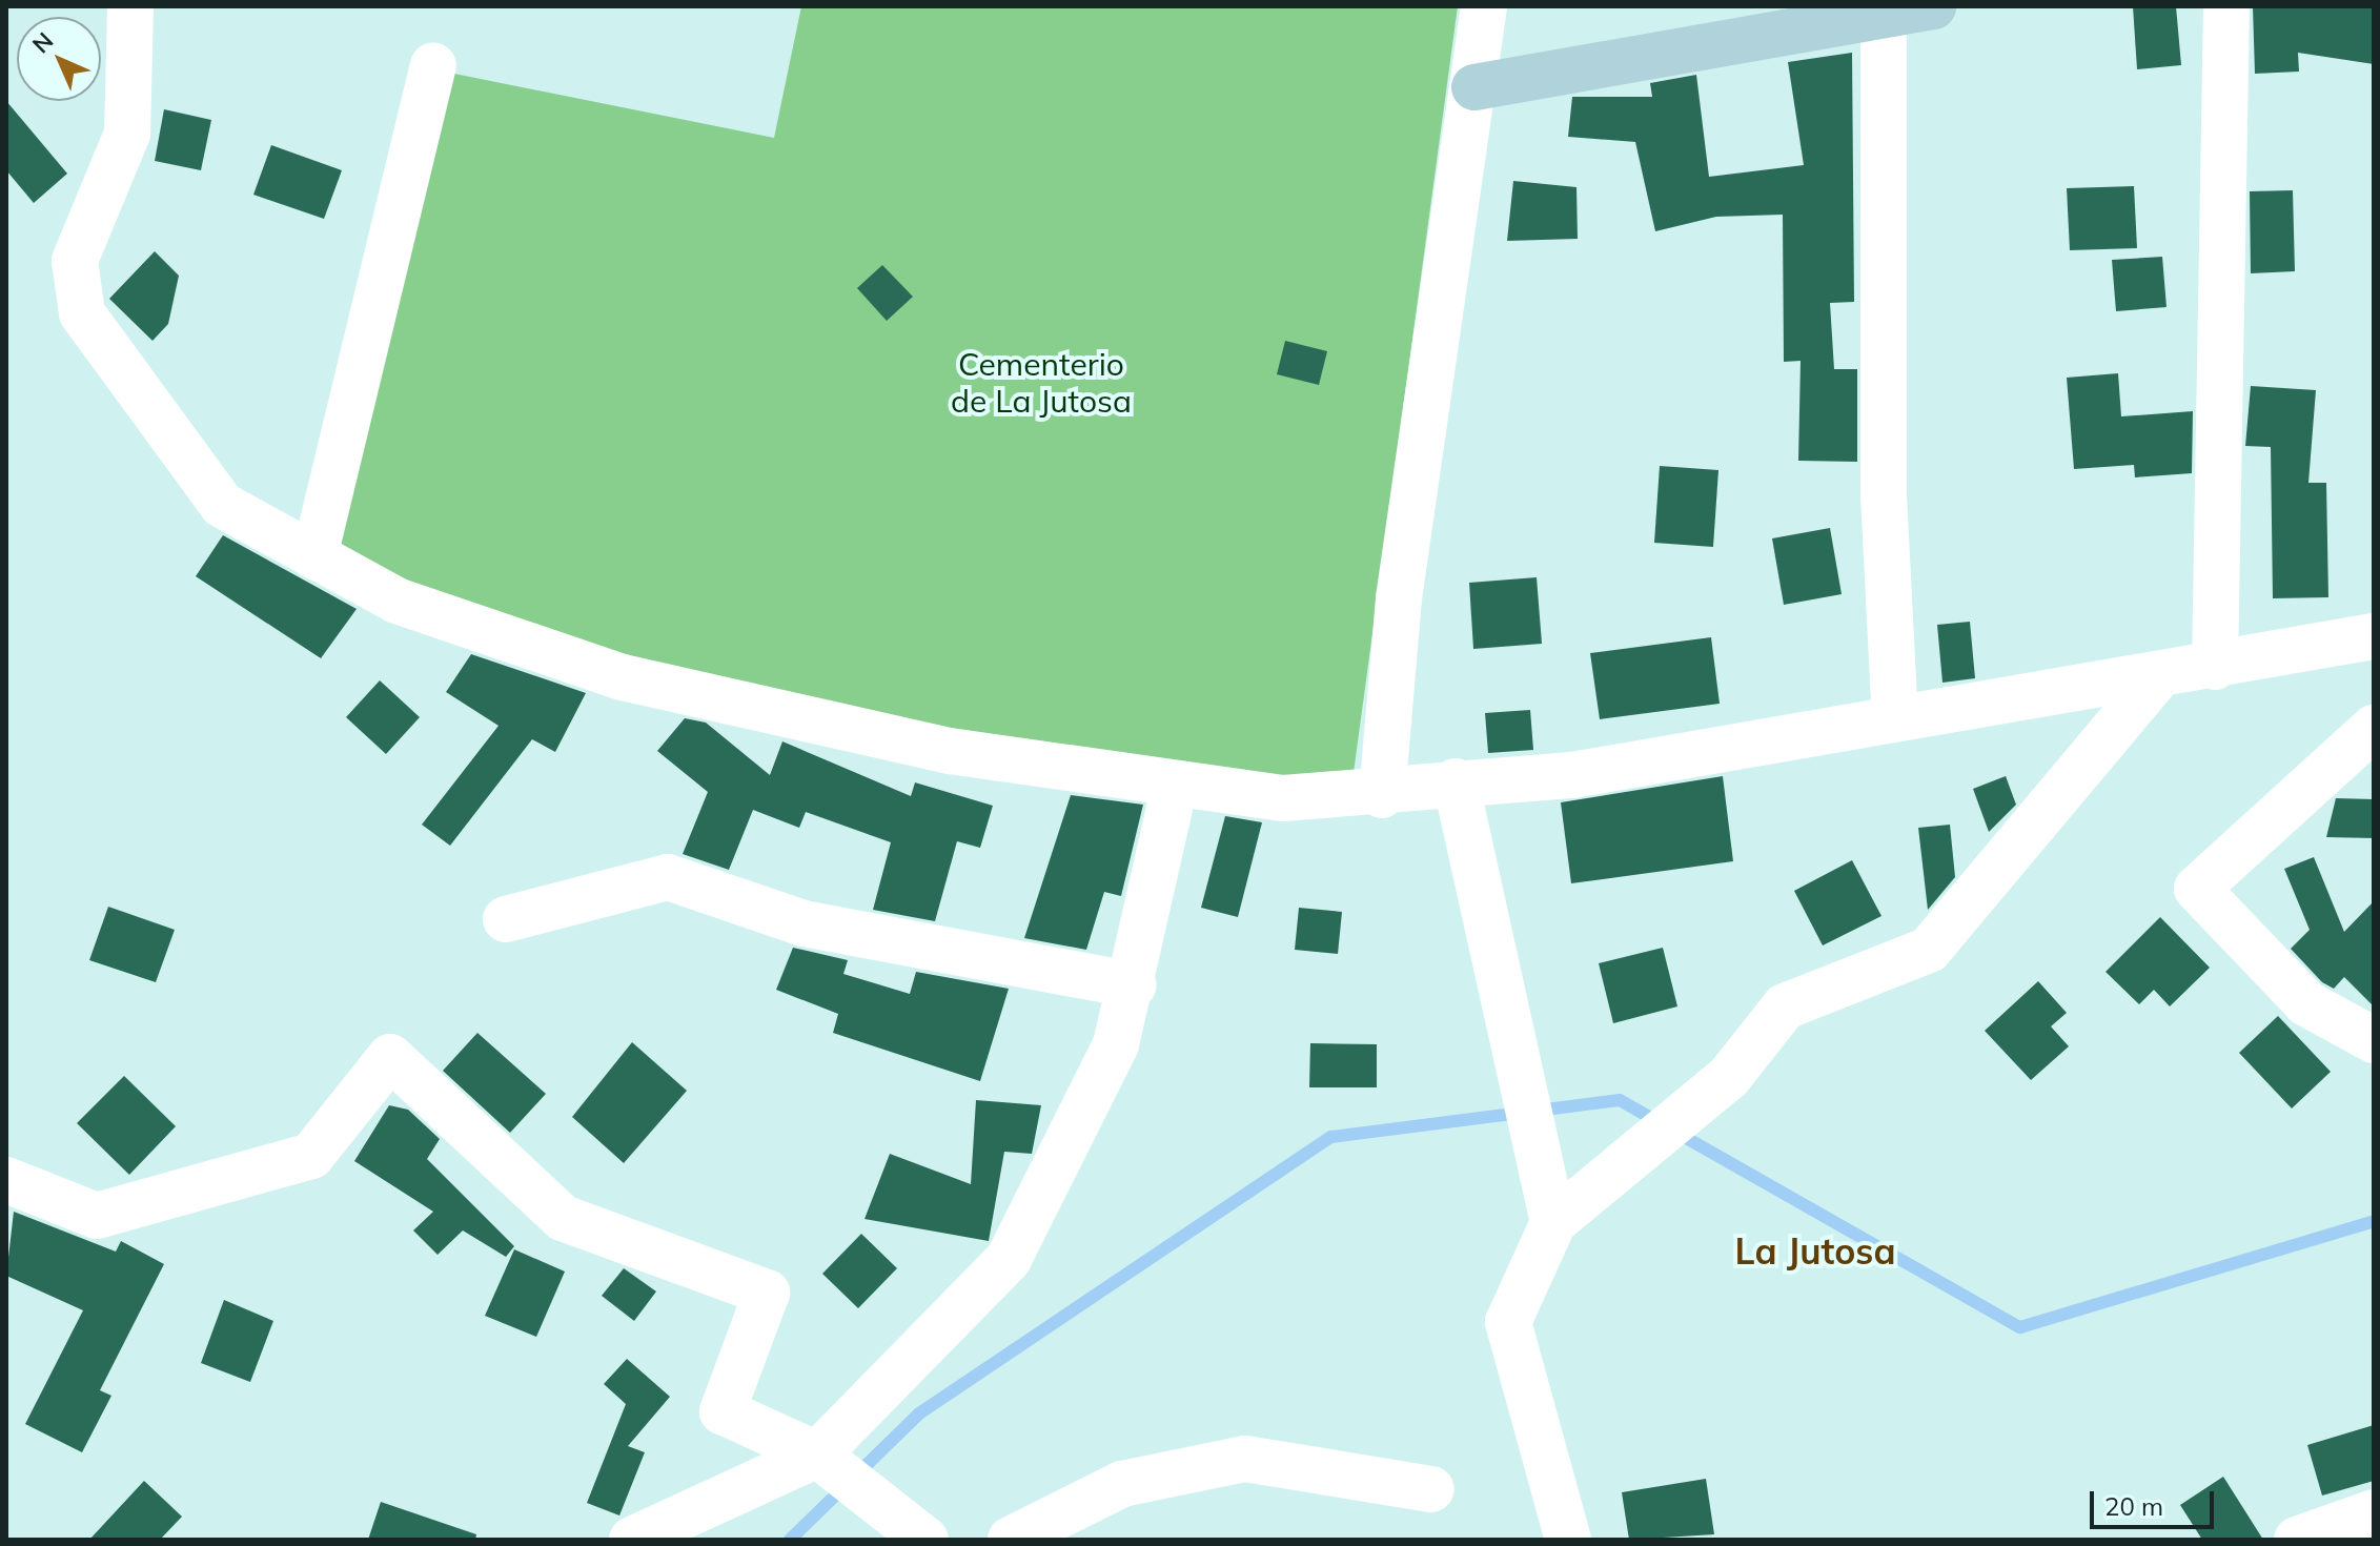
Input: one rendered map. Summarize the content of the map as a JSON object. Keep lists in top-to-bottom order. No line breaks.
{"districts":["La Jutosa"],"parks":["Cementerio de La Jutosa"],"scale_bar":"20 m","north":"top left"}
